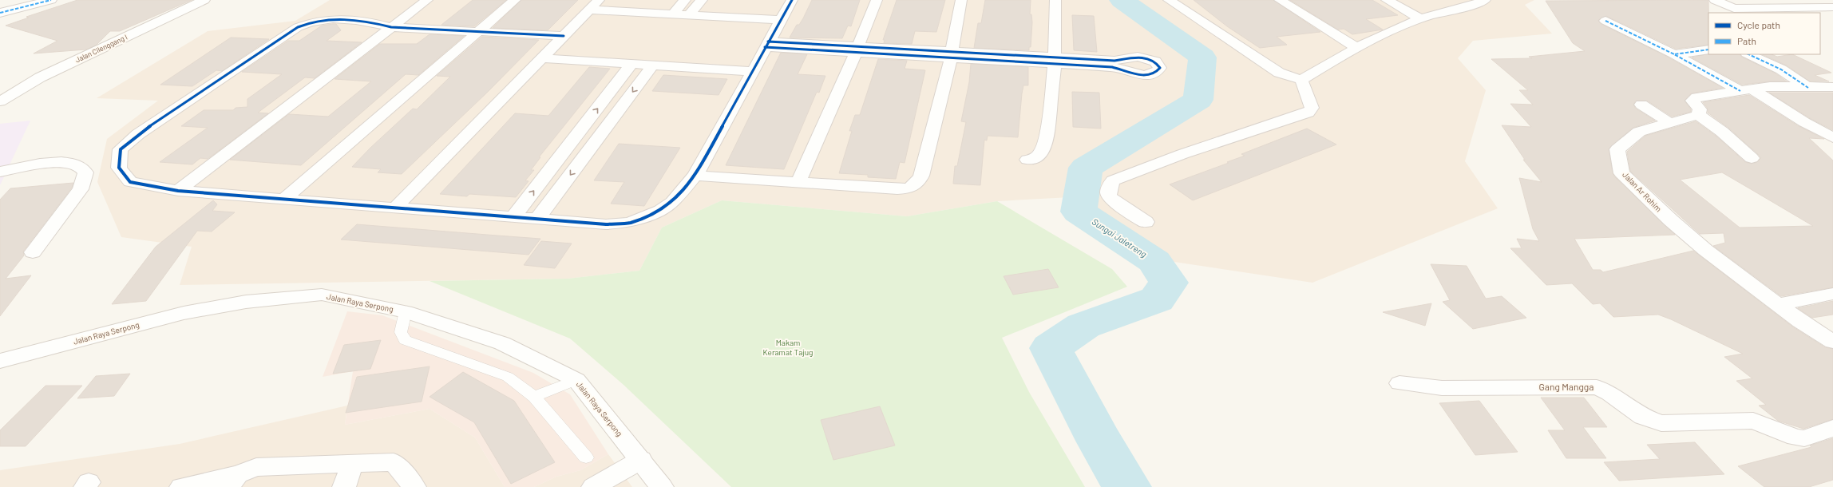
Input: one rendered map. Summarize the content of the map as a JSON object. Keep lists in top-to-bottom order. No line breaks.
{"streets":{"street":["Jalan Cilenggang I","Jalan Ar Rohim","Jalan Raya Serpong","Gang Mangga"]},"water":["Sungai Jaletreng"],"parks":["Makam Keramat Tajug"],"legend":["Cycle path","Path"]}
